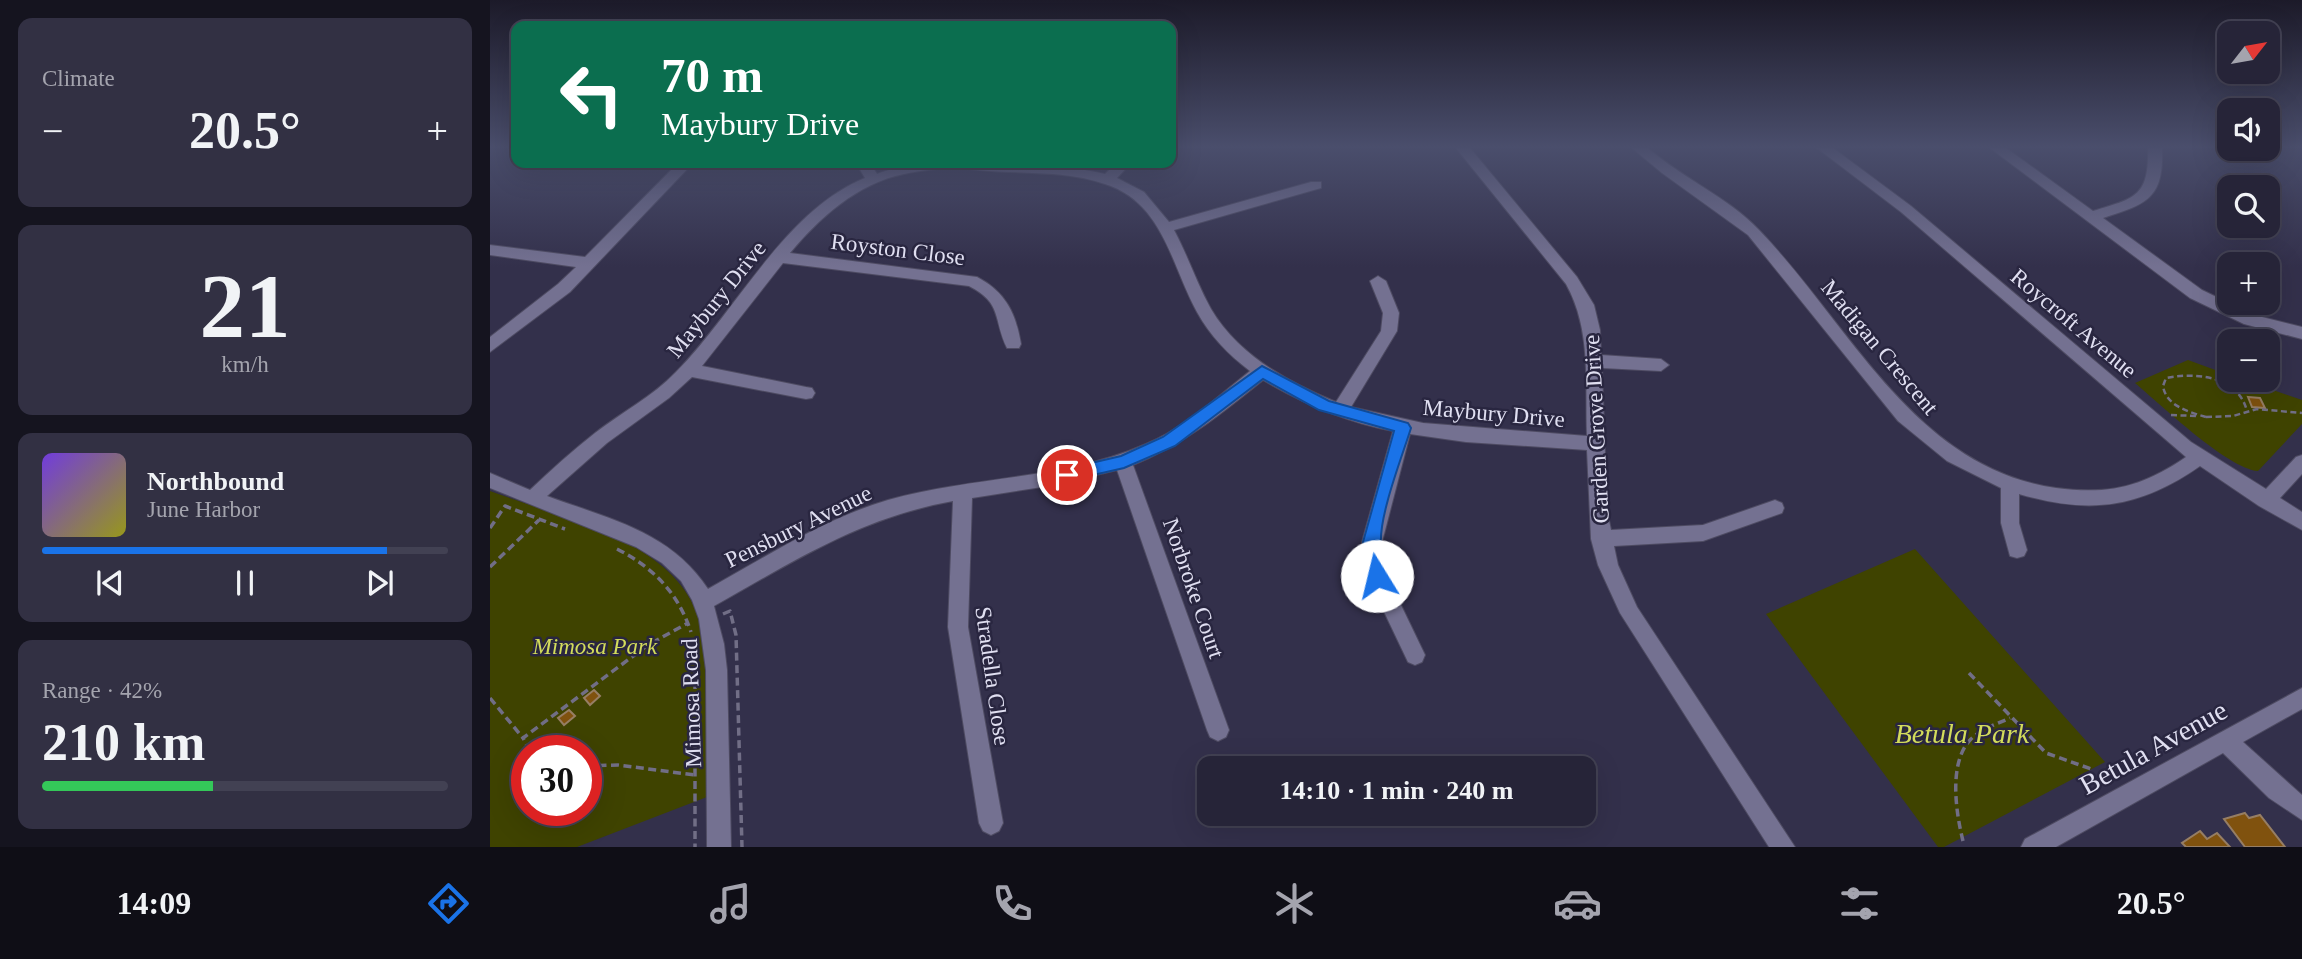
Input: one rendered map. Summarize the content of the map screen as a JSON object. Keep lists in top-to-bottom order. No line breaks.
{"streets":{"street":["Royston Close","Maybury Drive","Roycroft Avenue","Madigan Crescent","Garden Grove Drive","Pensbury Avenue","Norbroke Court","Stradella Close","Mimosa Road","Betula Avenue"]},"crossings":[["Royston Close","Maybury Drive"],["Maybury Drive","Garden Grove Drive"],["Maybury Drive","Pensbury Avenue"],["Maybury Drive","Mimosa Road"],["Roycroft Avenue","Madigan Crescent"],["Pensbury Avenue","Norbroke Court"],["Pensbury Avenue","Stradella Close"],["Pensbury Avenue","Mimosa Road"]],"parks":["Mimosa Park","Betula Park"],"north":"top right","page":{"tile":["Climate",["21","km/h"],["Range · 42%","210 km"]],"map_buttons":["+","−"],"turn":["70 m","Maybury Drive"],"heat":["−","20.5°","+"],"song":["Northbound","June Harbor"],"limit":"30","trip":"14:10 · 1 min · 240 m","tabs":["14:09","20.5°"]}}
